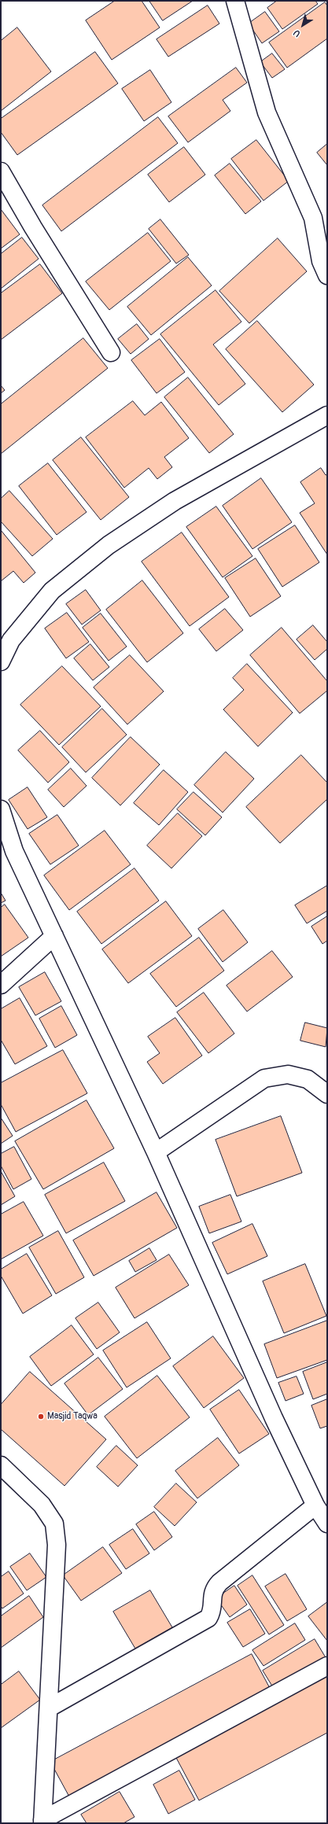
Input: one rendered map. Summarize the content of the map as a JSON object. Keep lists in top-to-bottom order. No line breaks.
{"places":["Masjid Taqwa"],"north":"bottom left"}
